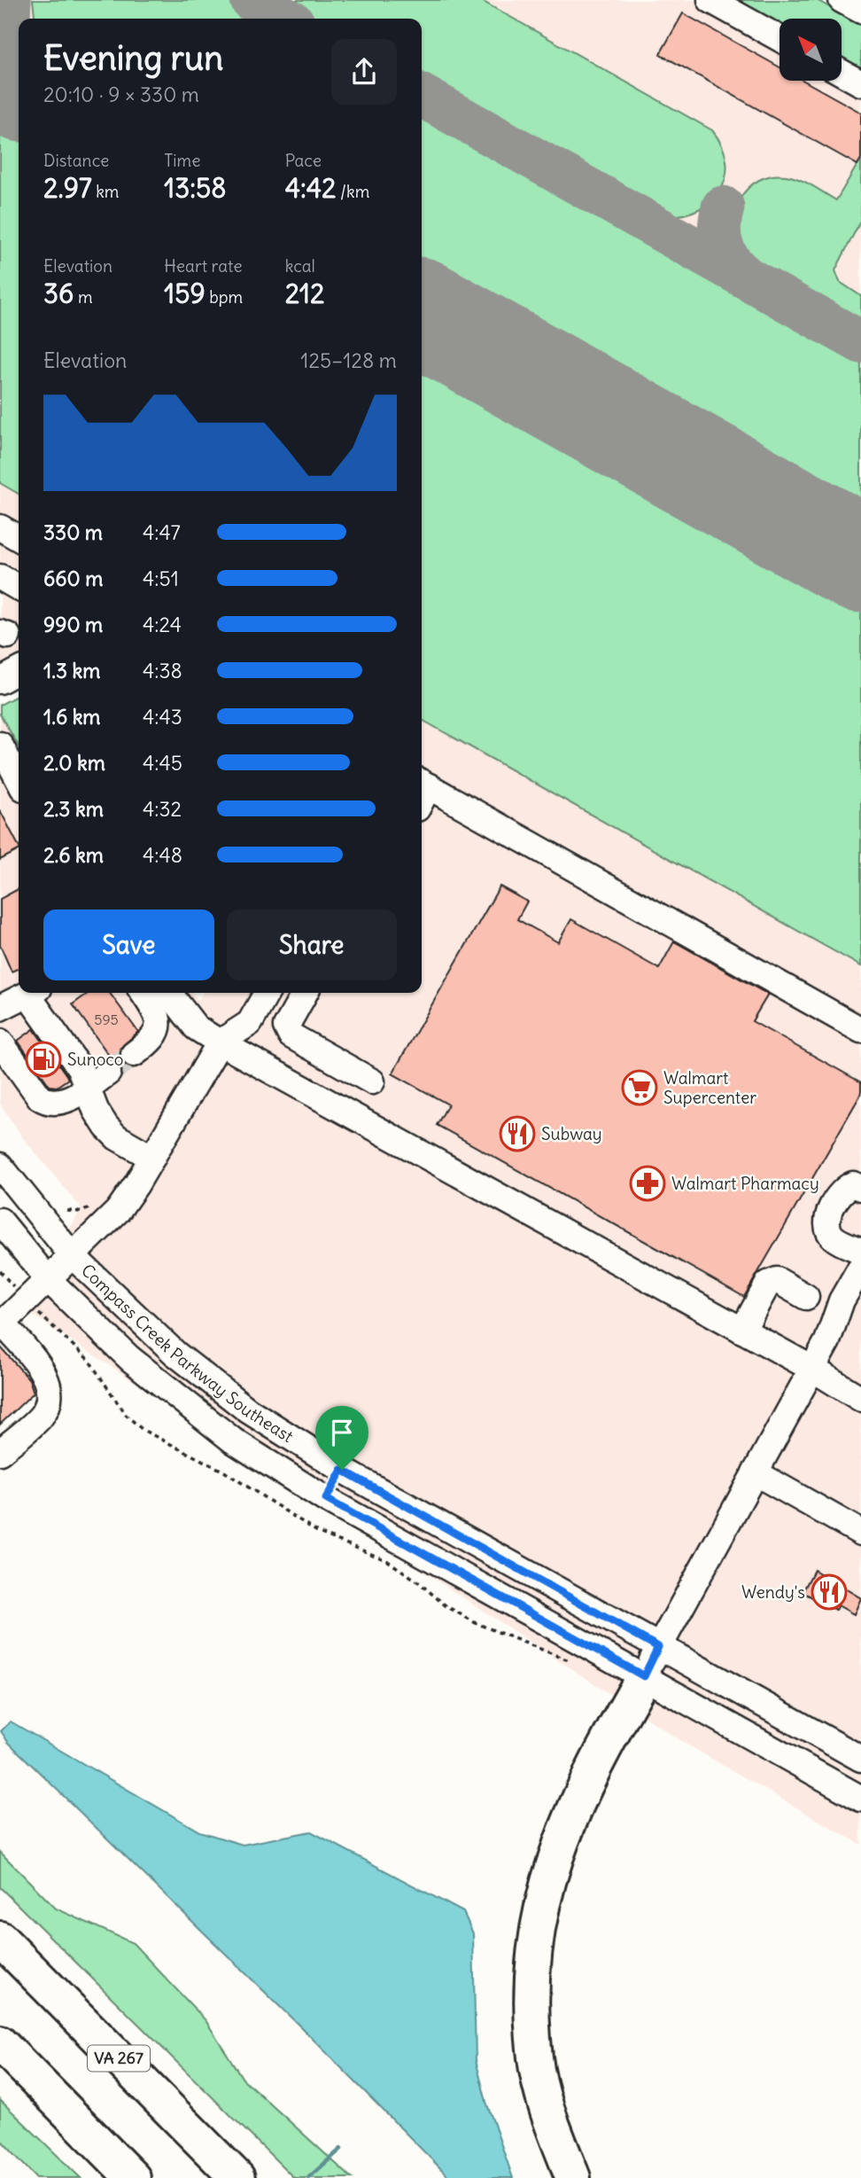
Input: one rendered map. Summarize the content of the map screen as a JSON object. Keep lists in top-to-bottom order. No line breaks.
{"streets":{"highway":["VA 267"],"street":["Compass Creek Parkway Southeast"]},"places":{"fuel station":["Sunoco"],"supermarket":["Walmart Supercenter"],"restaurant":["Subway","Wendy's"],"pharmacy":["Walmart Pharmacy"]},"house_numbers":["595"],"north":"top left","page":{"heading":["Evening run","20:10 · 9 × 330 m"],"stats":[["Distance","2.97 km"],["Time","13:58"],["Pace","4:42 /km"],["Elevation","36 m"],["Heart rate","159 bpm"],["kcal","212"]],"chart":["Elevation","125–128 m"],"list":[{"name":"330 m","note":"4:47"},{"name":"660 m","note":"4:51"},{"name":"990 m","note":"4:24"},{"name":"1.3 km","note":"4:38"},{"name":"1.6 km","note":"4:43"},{"name":"2.0 km","note":"4:45"},{"name":"2.3 km","note":"4:32"},{"name":"2.6 km","note":"4:48"}],"buttons":["Save","Share"]}}
